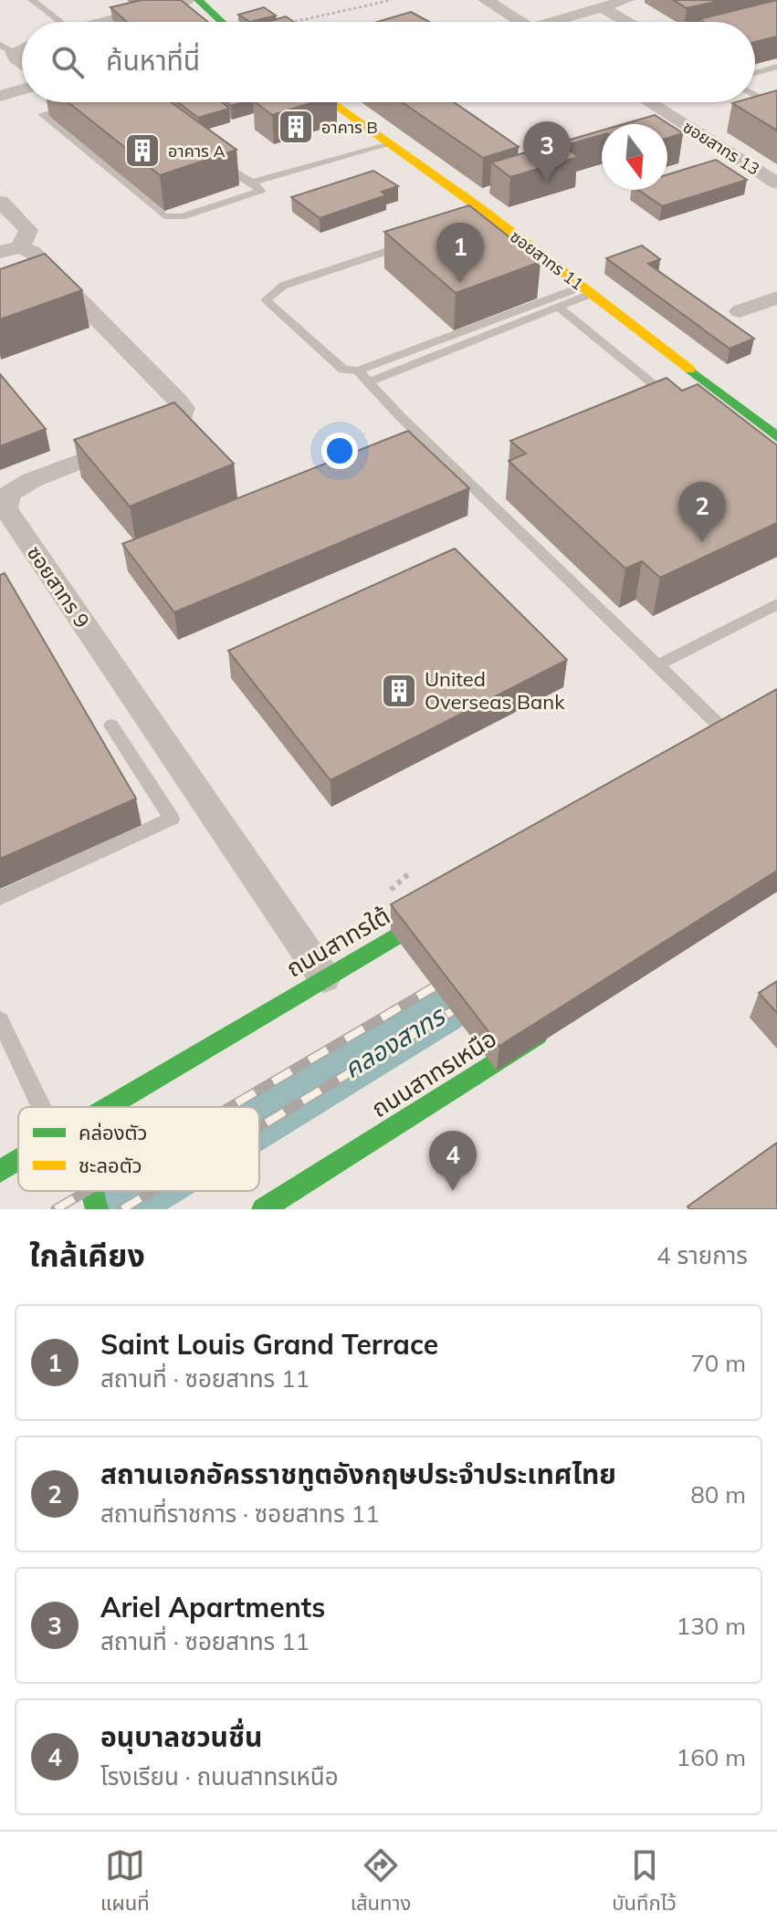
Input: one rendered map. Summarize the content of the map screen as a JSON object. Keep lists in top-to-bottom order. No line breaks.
{"streets":{"street":["ซอยสาทร 13","ซอยสาทร 11","ซอยสาทร 9","ถนนสาทรใต้","ถนนสาทรเหนือ"]},"crossings":[["ซอยสาทร 9","ถนนสาทรใต้"]],"water":["คลองสาทร"],"places":{"building":["อาคาร B","อาคาร A","United Overseas Bank"]},"legend":["คล่องตัว","ชะลอตัว"],"north":"bottom","page":{"search":"ค้นหาที่นี่","pins":["3","1","2","4"],"heading":["ใกล้เคียง","4 รายการ"],"list":[{"mark":"1","name":"Saint Louis Grand Terrace","note":"สถานที่ · ซอยสาทร 11","value":"70 m"},{"mark":"2","name":"สถานเอกอัครราชทูตอังกฤษประจำประเทศไทย","note":"สถานที่ราชการ · ซอยสาทร 11","value":"80 m"},{"mark":"3","name":"Ariel Apartments","note":"สถานที่ · ซอยสาทร 11","value":"130 m"},{"mark":"4","name":"อนุบาลชวนชื่น","note":"โรงเรียน · ถนนสาทรเหนือ","value":"160 m"}],"nav":["แผนที่","เส้นทาง","บันทึกไว้"]}}
